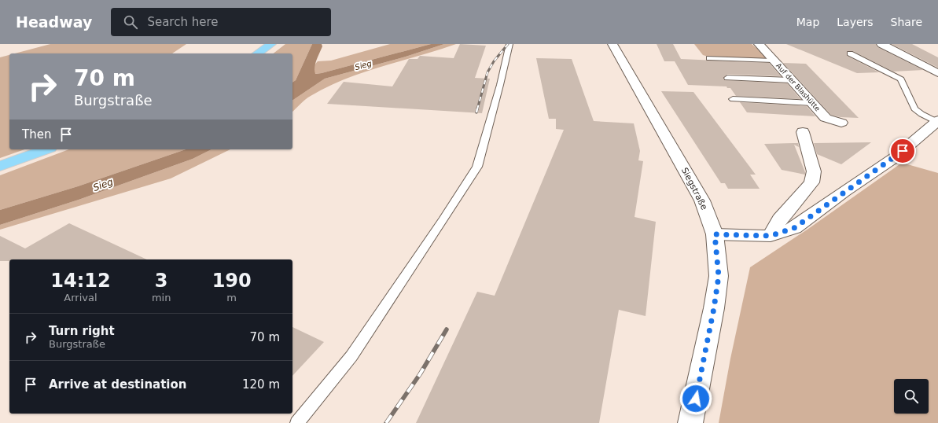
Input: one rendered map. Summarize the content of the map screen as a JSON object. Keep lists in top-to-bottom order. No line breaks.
{"streets":{"street":["Auf der Blashütte","Siegstraße"]},"water":["Sieg"],"page":{"header":"Headway","search":"Search here","nav":["Map","Layers","Share"],"turn":["70 m","Burgstraße"],"then":"Then","eta":["14:12","Arrival","3","min","190","m"],"list":[{"name":"Turn right","note":"Burgstraße","value":"70 m"},{"name":"Arrive at destination","value":"120 m"}]}}
